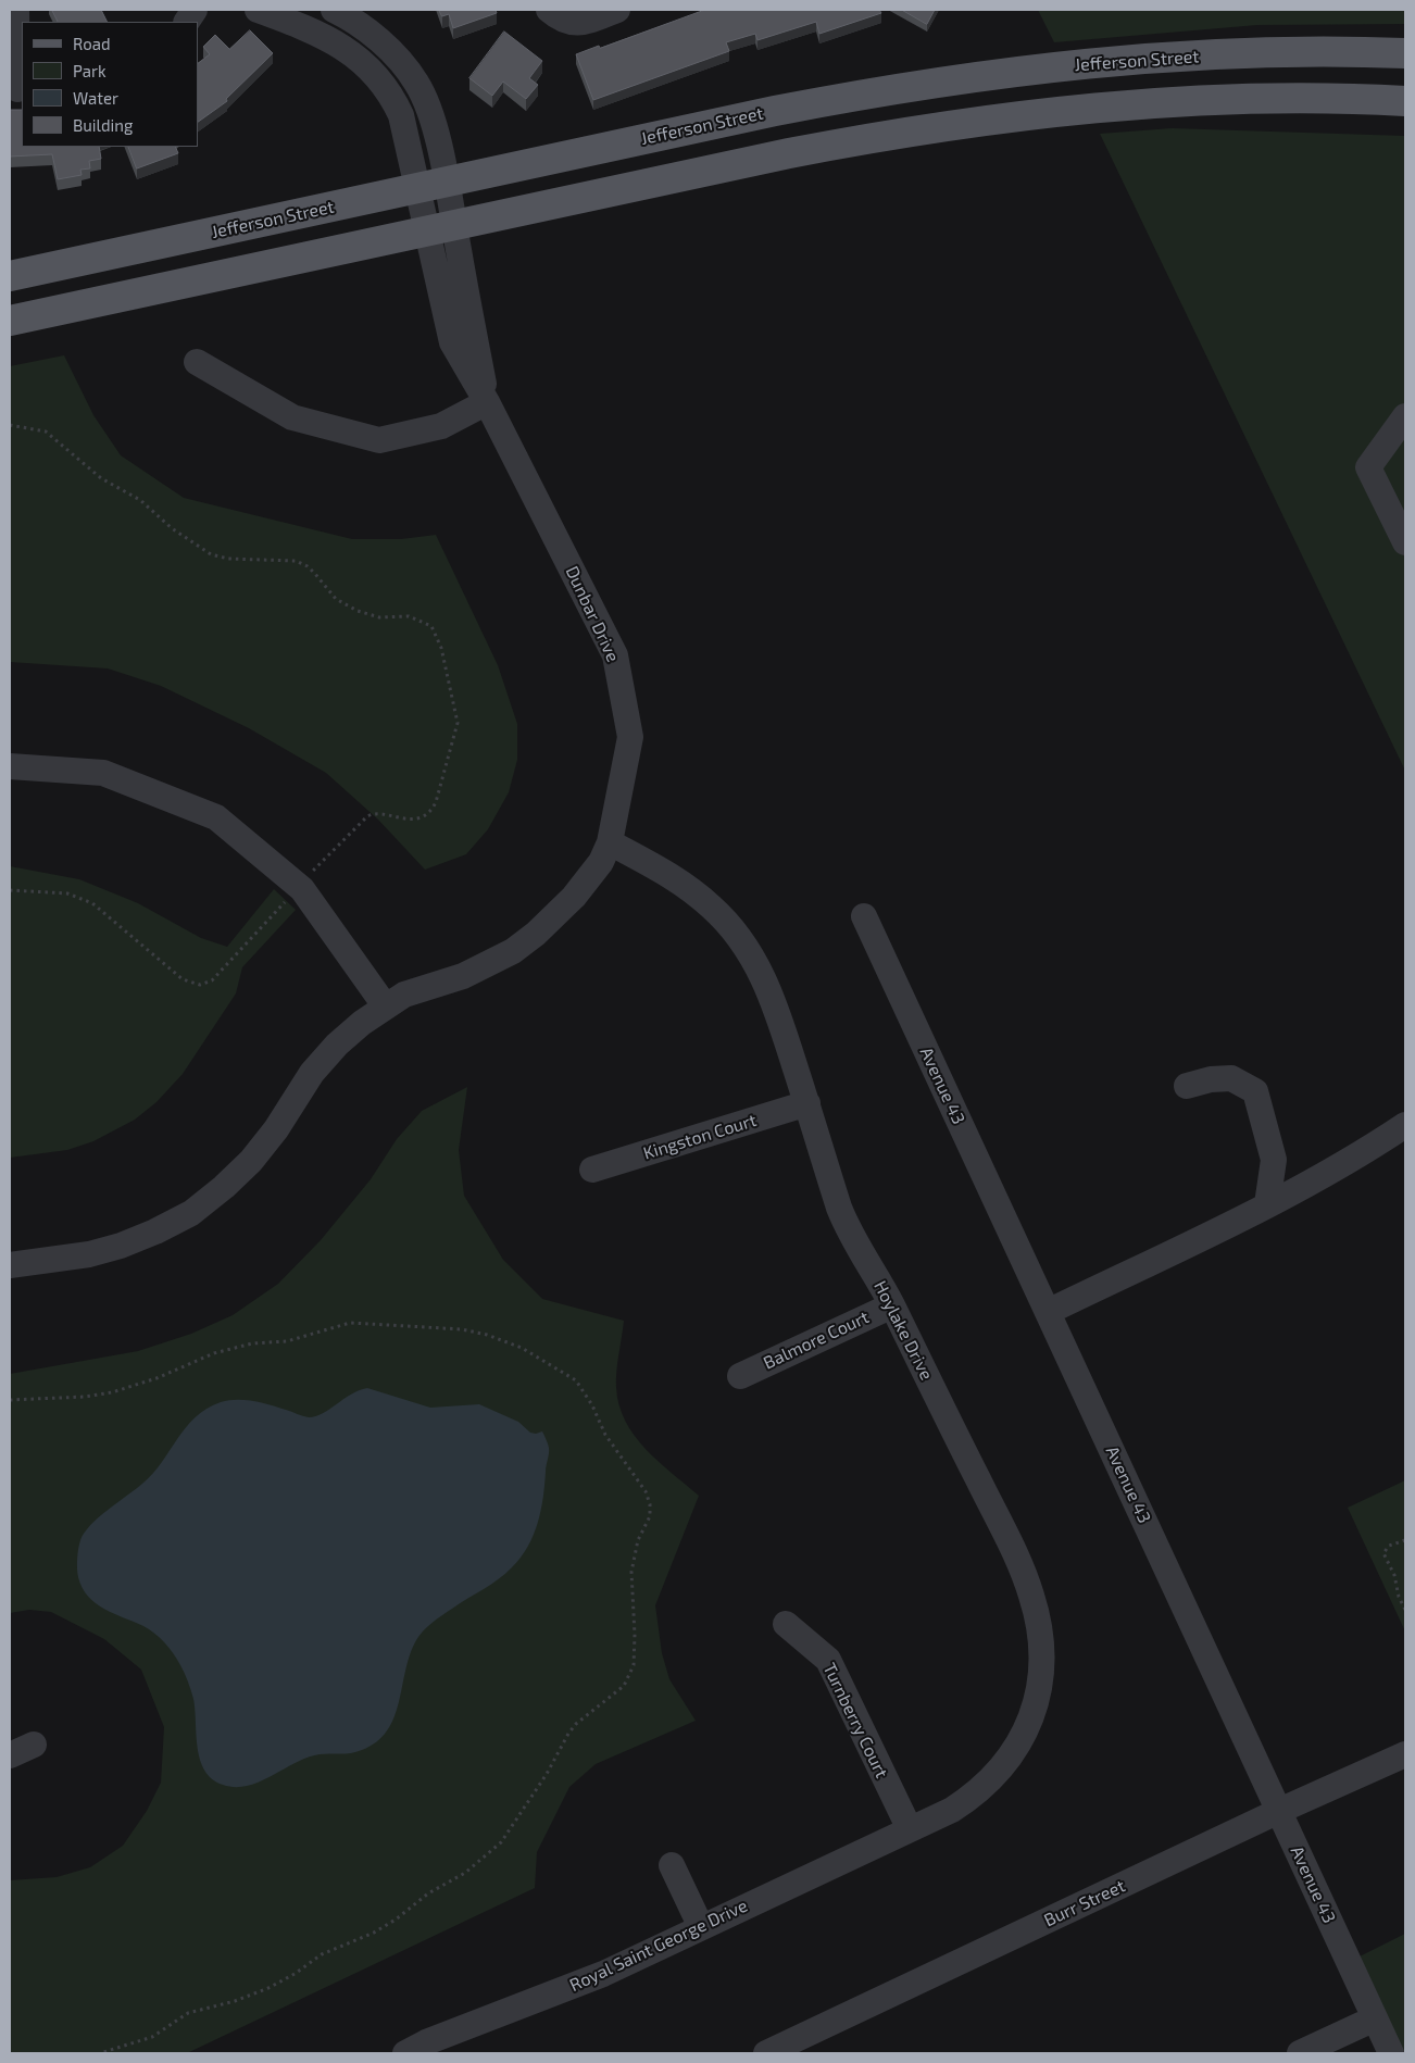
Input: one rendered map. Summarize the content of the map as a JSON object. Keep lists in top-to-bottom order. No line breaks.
{"streets":{"main road":["Jefferson Street"],"street":["Dunbar Drive","Avenue 43","Kingston Court","Hoylake Drive","Balmore Court","Turnberry Court","Burr Street","Royal Saint George Drive"]},"crossings":[["Jefferson Street","Dunbar Drive"],["Dunbar Drive","Hoylake Drive"],["Avenue 43","Burr Street"],["Kingston Court","Hoylake Drive"],["Hoylake Drive","Balmore Court"],["Hoylake Drive","Turnberry Court"],["Hoylake Drive","Royal Saint George Drive"],["Turnberry Court","Royal Saint George Drive"]],"legend":["Road","Park","Water","Building"]}
